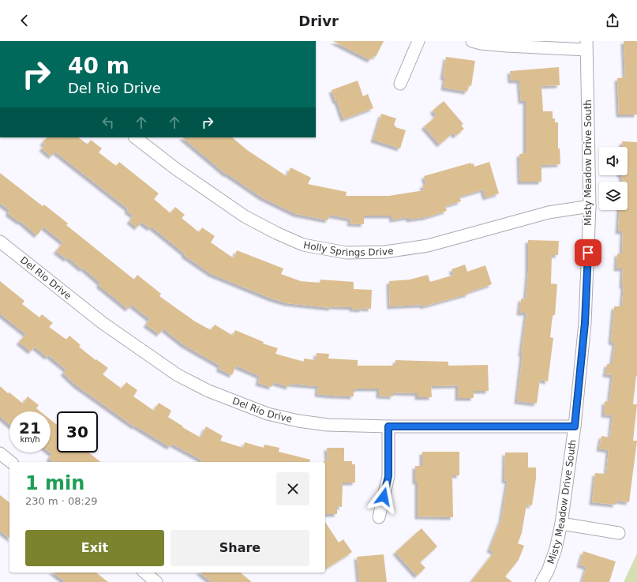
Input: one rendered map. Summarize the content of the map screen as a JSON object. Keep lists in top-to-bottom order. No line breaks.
{"streets":{"street":["Misty Meadow Drive South","Holly Springs Drive","Del Rio Drive"]},"crossings":[["Misty Meadow Drive South","Holly Springs Drive"],["Misty Meadow Drive South","Del Rio Drive"]],"page":{"header":"Drivr","turn":["40 m","Del Rio Drive"],"speed":"21 km/h","limit":"30","heading":["1 min","230 m · 08:29"],"buttons":["Exit","Share"]}}
